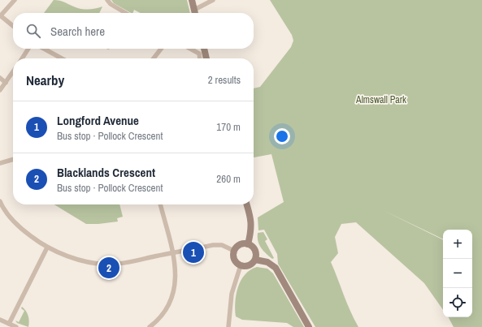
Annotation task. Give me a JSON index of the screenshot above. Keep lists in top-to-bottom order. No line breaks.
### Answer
{"parks":["Almswall Park"],"page":{"search":"Search here","heading":["Nearby","2 results"],"list":[{"mark":"1","name":"Longford Avenue","note":"Bus stop · Pollock Crescent","value":"170 m"},{"mark":"2","name":"Blacklands Crescent","note":"Bus stop · Pollock Crescent","value":"260 m"}],"map_buttons":["+","−"],"pins":["1","2"]}}
